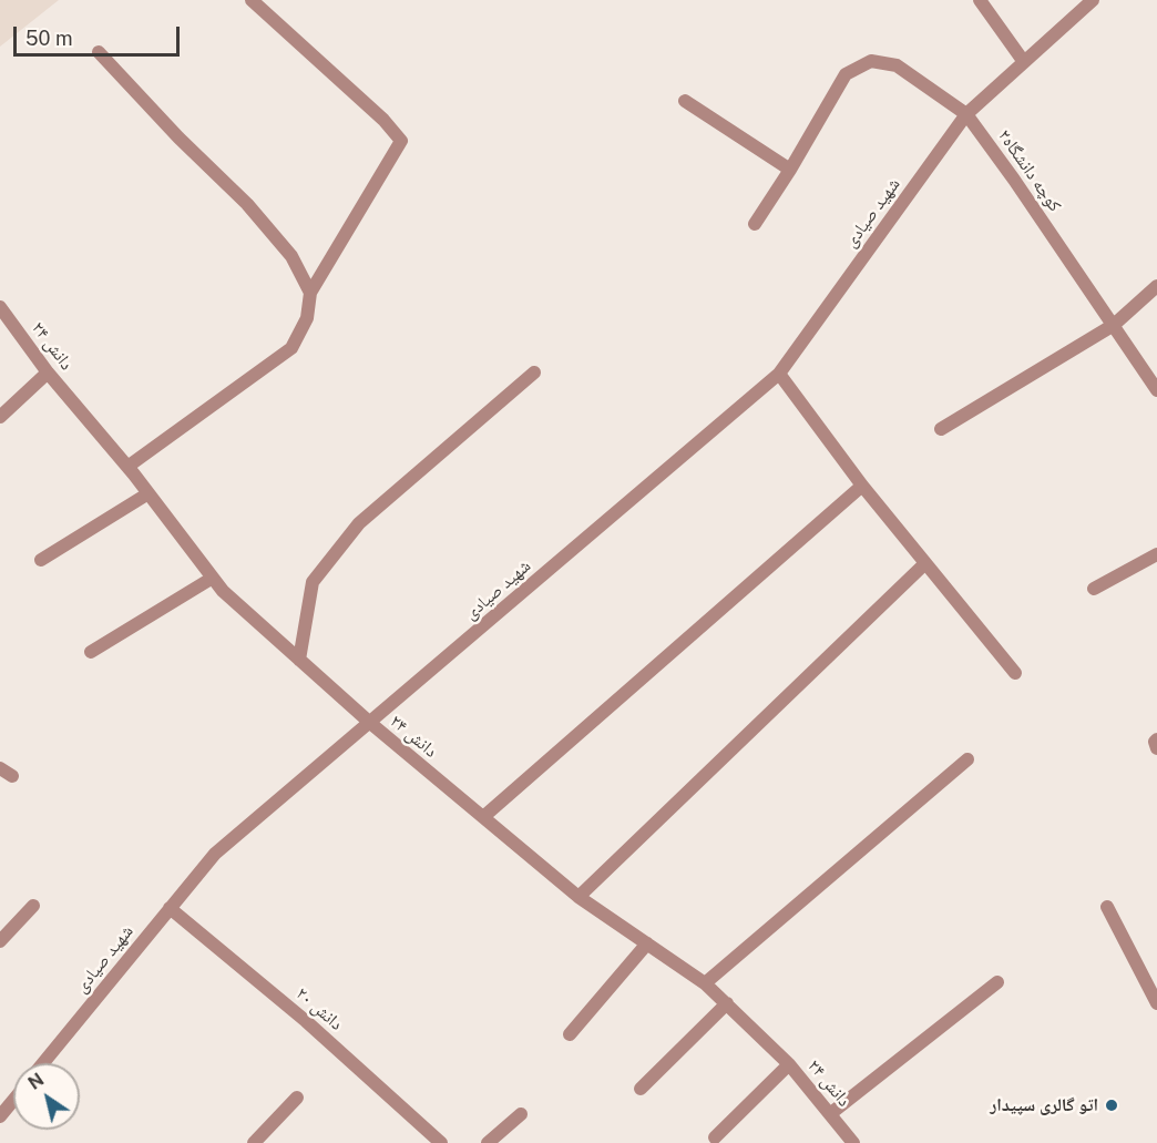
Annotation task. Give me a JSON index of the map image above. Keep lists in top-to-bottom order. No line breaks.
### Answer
{"streets":{"street":["کوچه دانشگاه۲","شهید صیادی","دانش ۲۴","دانش ۲۰"]},"crossings":[["کوچه دانشگاه۲","شهید صیادی"],["شهید صیادی","دانش ۲۴"],["شهید صیادی","دانش ۲۰"]],"places":["اتو گالری سپیدار"],"scale_bar":"50 m","north":"top left"}
